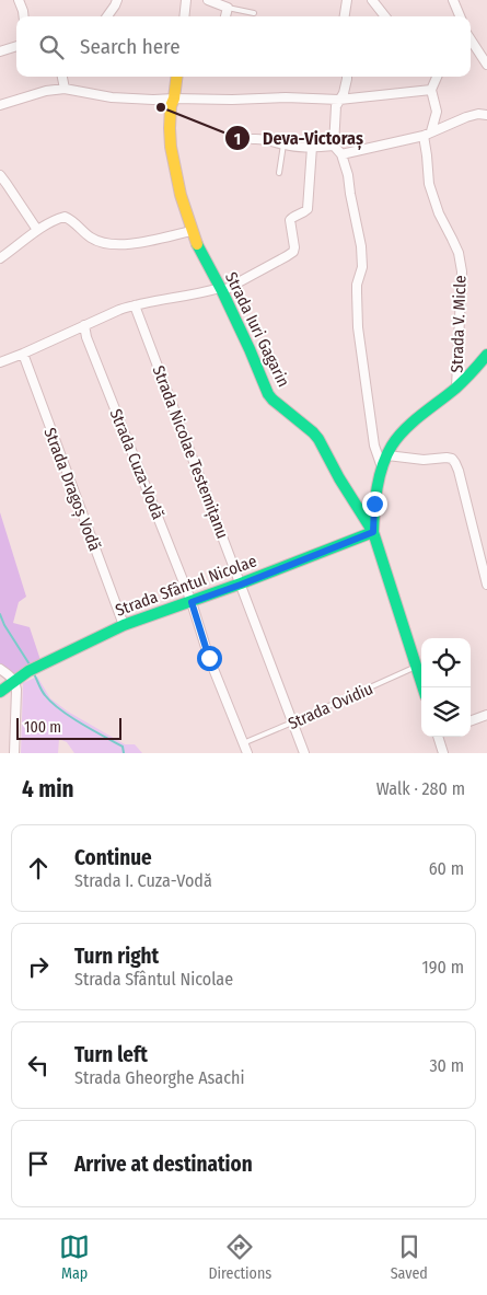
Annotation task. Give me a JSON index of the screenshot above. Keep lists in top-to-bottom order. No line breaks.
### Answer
{"streets":{"street":["Strada V. Micle","Strada Iuri Gagarin","Strada Nicolae Testemițanu","Strada Cuza-Vodă","Strada Dragoș Vodă","Strada Sfântul Nicolae"],"lane":["Strada Ovidiu"]},"crossings":[["Strada Iuri Gagarin","Strada Sfântul Nicolae"],["Strada Iuri Gagarin","Strada Ovidiu"],["Strada Nicolae Testemițanu","Strada Sfântul Nicolae"],["Strada Nicolae Testemițanu","Strada Ovidiu"],["Strada Cuza-Vodă","Strada Sfântul Nicolae"],["Strada Cuza-Vodă","Strada Ovidiu"],["Strada Dragoș Vodă","Strada Sfântul Nicolae"]],"places":["Deva-Victoraș"],"scale_bar":"100 m","page":{"search":"Search here","scale":"100 m","heading":["4 min","Walk · 280 m"],"list":[["Continue","Strada I. Cuza-Vodă","60 m"],["Turn right","Strada Sfântul Nicolae","190 m"],["Turn left","Strada Gheorghe Asachi","30 m"],"Arrive at destination"],"nav":["Map","Directions","Saved"]}}
